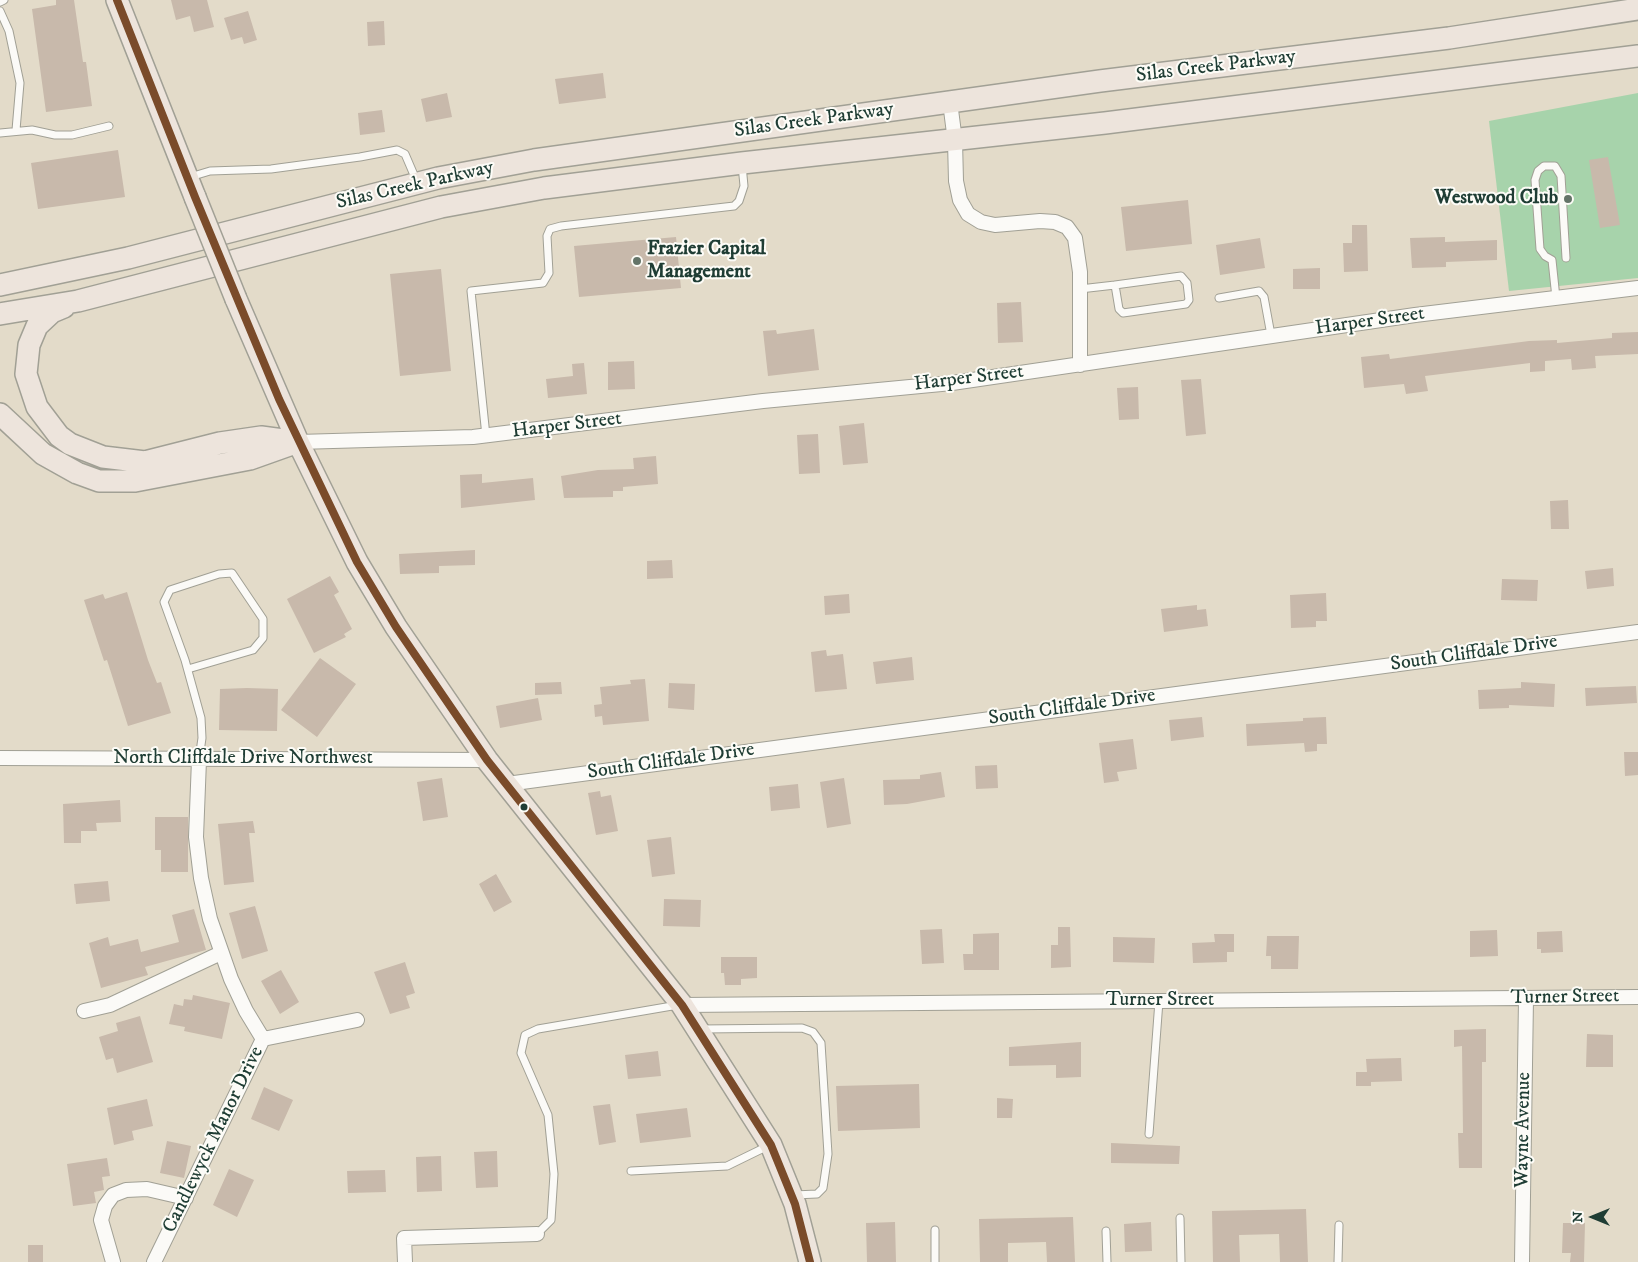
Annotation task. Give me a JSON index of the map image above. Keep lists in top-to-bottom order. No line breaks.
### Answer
{"streets":{"main road":["Silas Creek Parkway"],"street":["Harper Street","South Cliffdale Drive","North Cliffdale Drive Northwest","Turner Street","Wayne Avenue","Candlewyck Manor Drive"]},"crossings":[["North Cliffdale Drive Northwest","Candlewyck Manor Drive"],["Turner Street","Wayne Avenue"]],"places":["Westwood Club","Frazier Capital Management"],"north":"left"}
